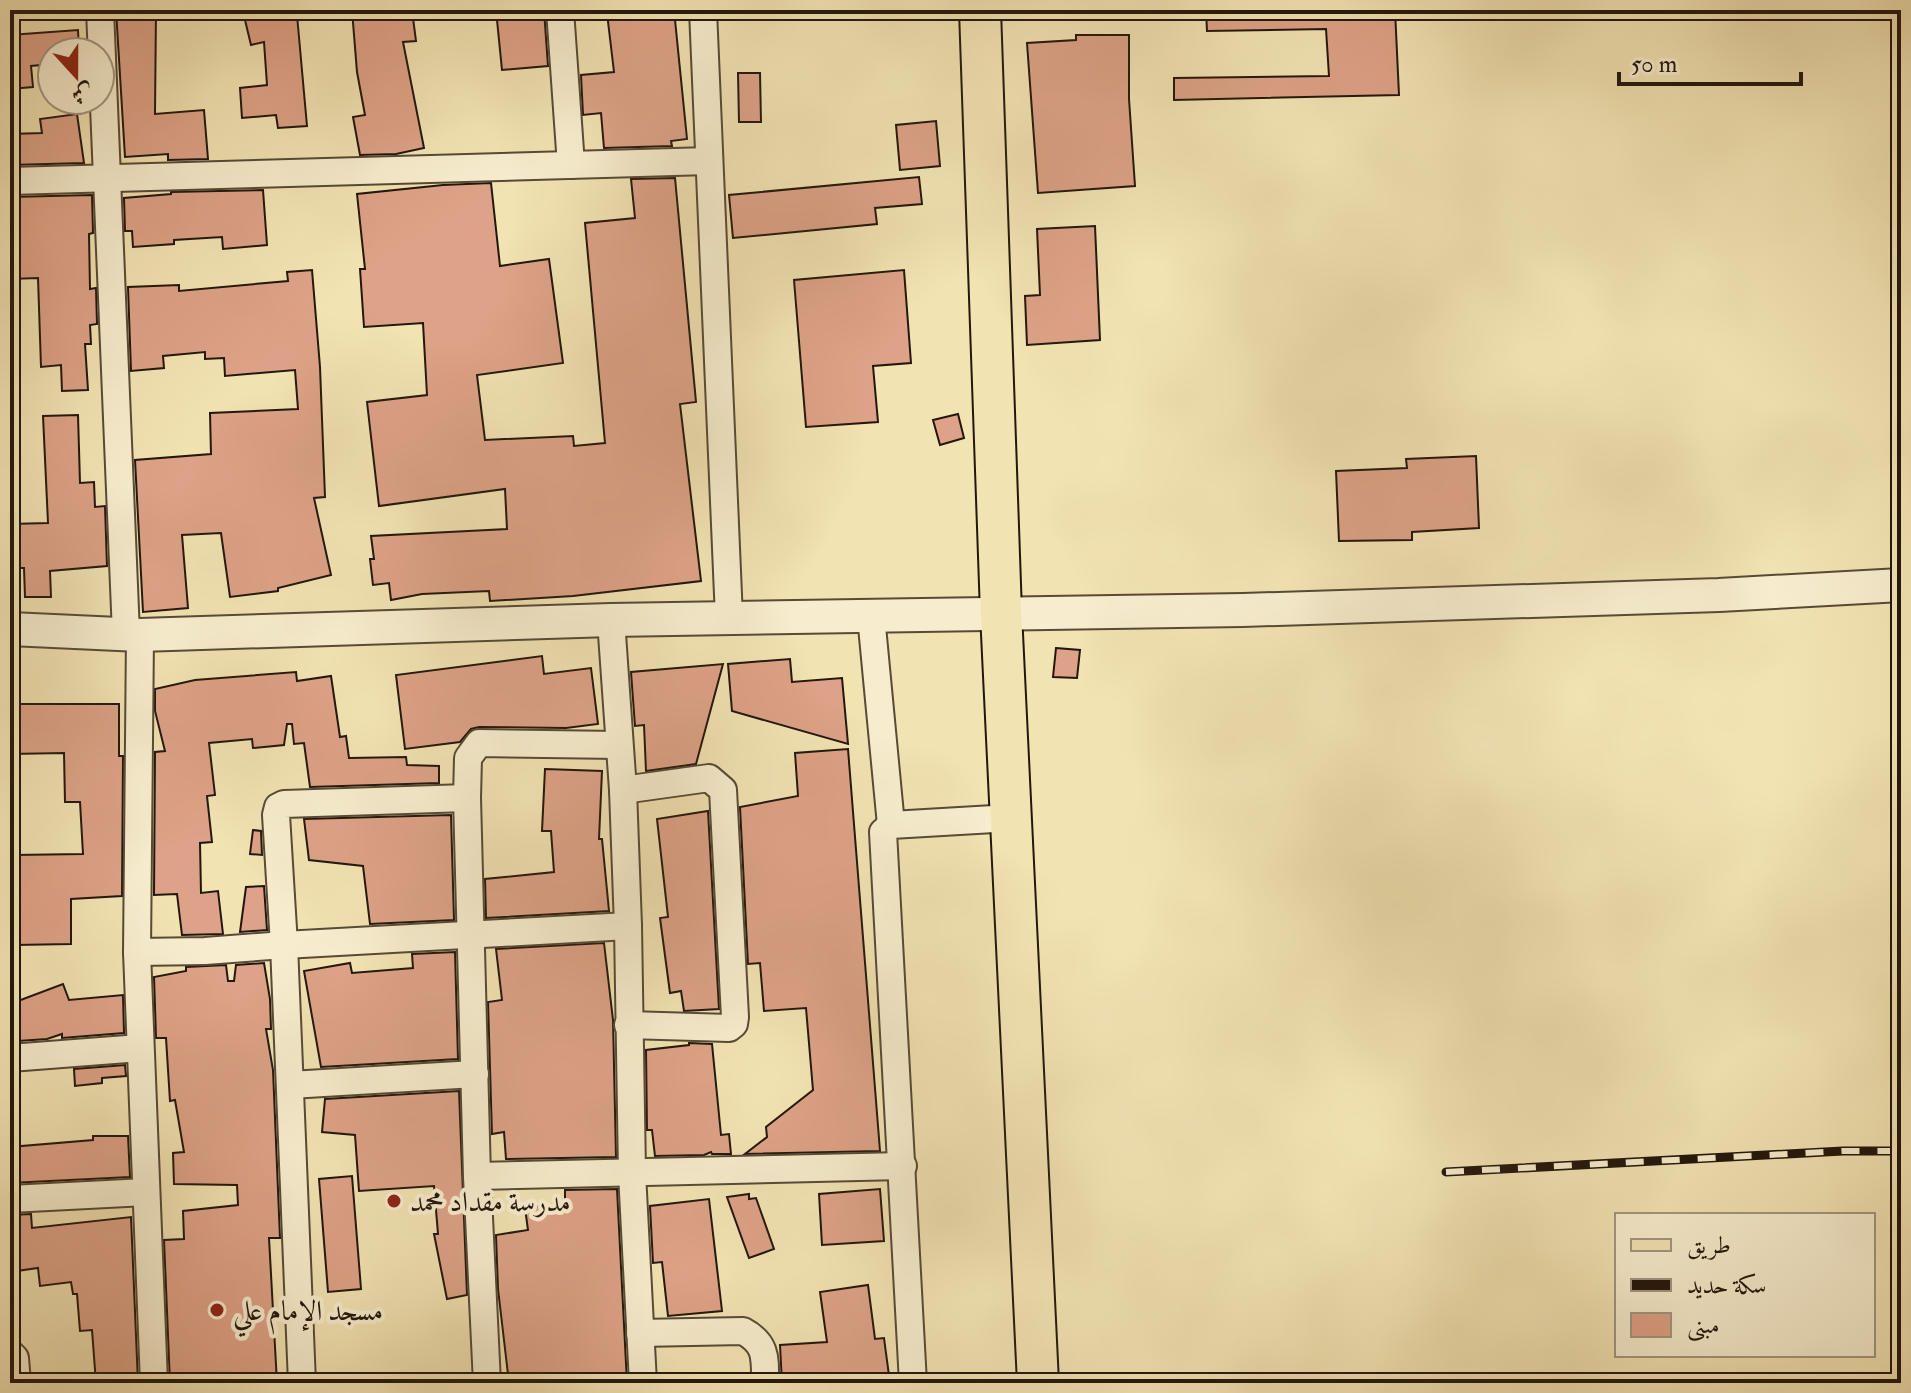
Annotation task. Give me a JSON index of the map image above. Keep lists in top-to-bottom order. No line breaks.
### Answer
{"places":["مدرسة مقداد محمد","مسجد الإمام علي"],"legend":["طريق","سكة حديد","مبنى"],"scale_bar":"50 m","north":"bottom"}
